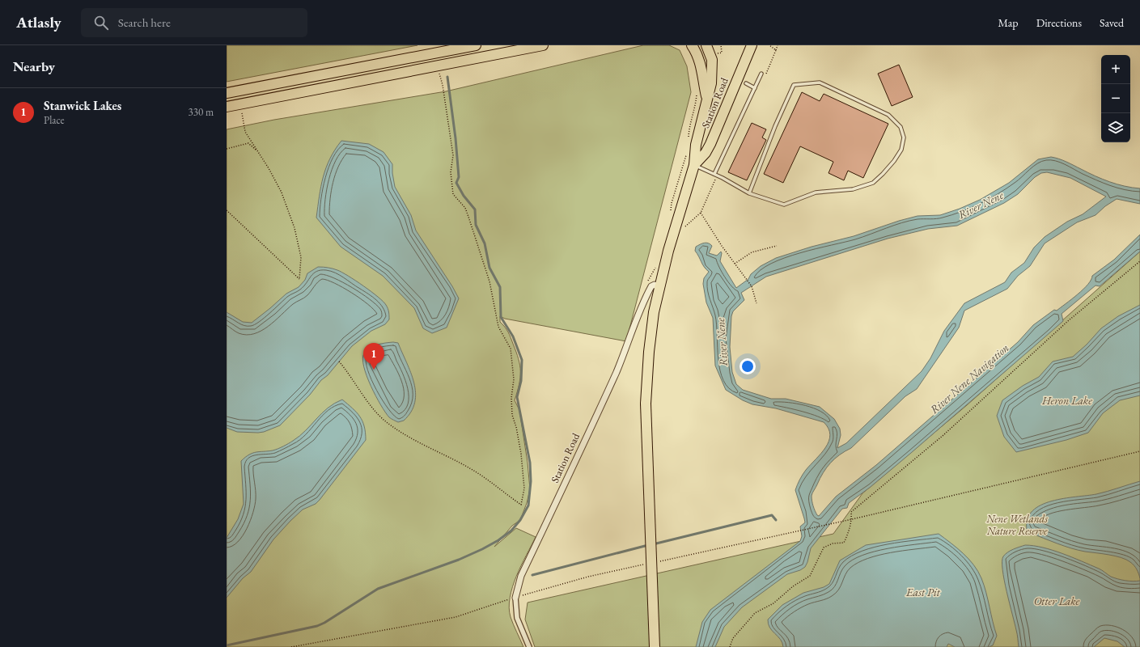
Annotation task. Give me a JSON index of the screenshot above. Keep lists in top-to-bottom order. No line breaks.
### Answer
{"streets":{"highway":["Station Road"]},"water":["River Nene","River Nene Navigation","Heron Lake","East Pit","Otter Lake"],"parks":["Nene Wetlands Nature Reserve"],"page":{"header":"Atlasly","search":"Search here","nav":["Map","Directions","Saved"],"heading":"Nearby","map_buttons":["+","−"],"list":[{"mark":"1","name":"Stanwick Lakes","note":"Place","value":"330 m"}],"pins":"1"}}
